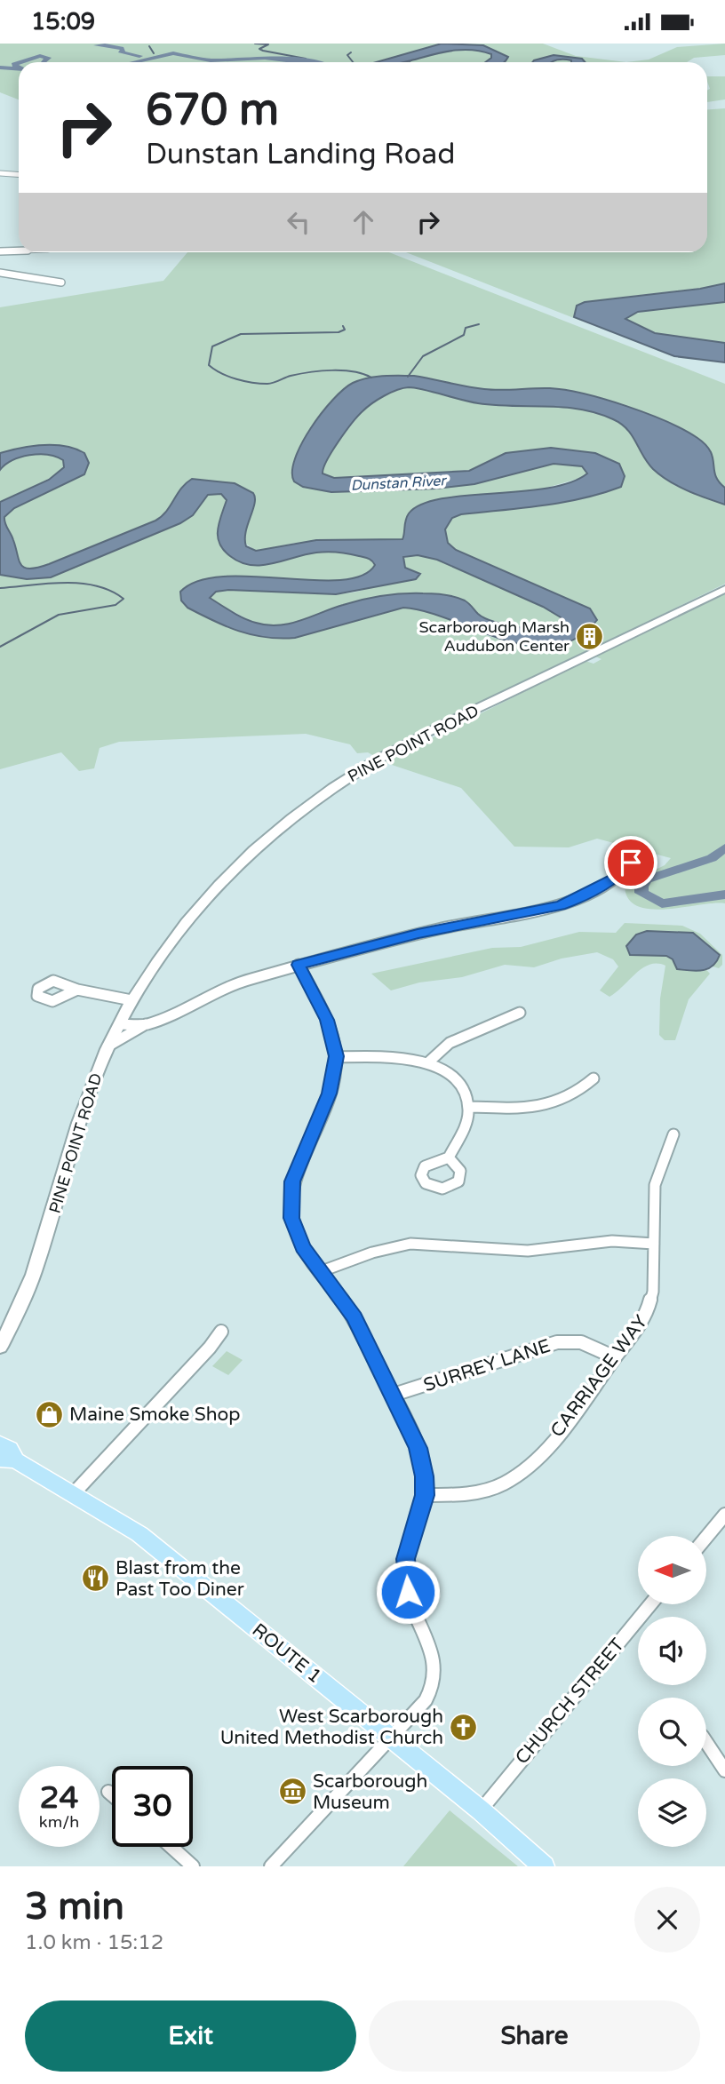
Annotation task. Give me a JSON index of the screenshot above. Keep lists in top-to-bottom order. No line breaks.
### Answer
{"streets":{"main road":["PINE POINT ROAD","ROUTE 1"],"street":["SURREY LANE","CARRIAGE WAY","CHURCH STREET"]},"crossings":[["SURREY LANE","CARRIAGE WAY"],["ROUTE 1","CHURCH STREET"]],"water":["Dunstan River"],"places":{"building":["Scarborough Marsh Audubon Center"],"shop":["Maine Smoke Shop"],"restaurant":["Blast from the Past Too Diner"],"church":["West Scarborough United Methodist Church"],"museum":["Scarborough Museum"]},"north":"left","page":{"status":"15:09","turn":["670 m","Dunstan Landing Road"],"speed":"24 km/h","limit":"30","heading":["3 min","1.0 km · 15:12"],"buttons":["Exit","Share"]}}
